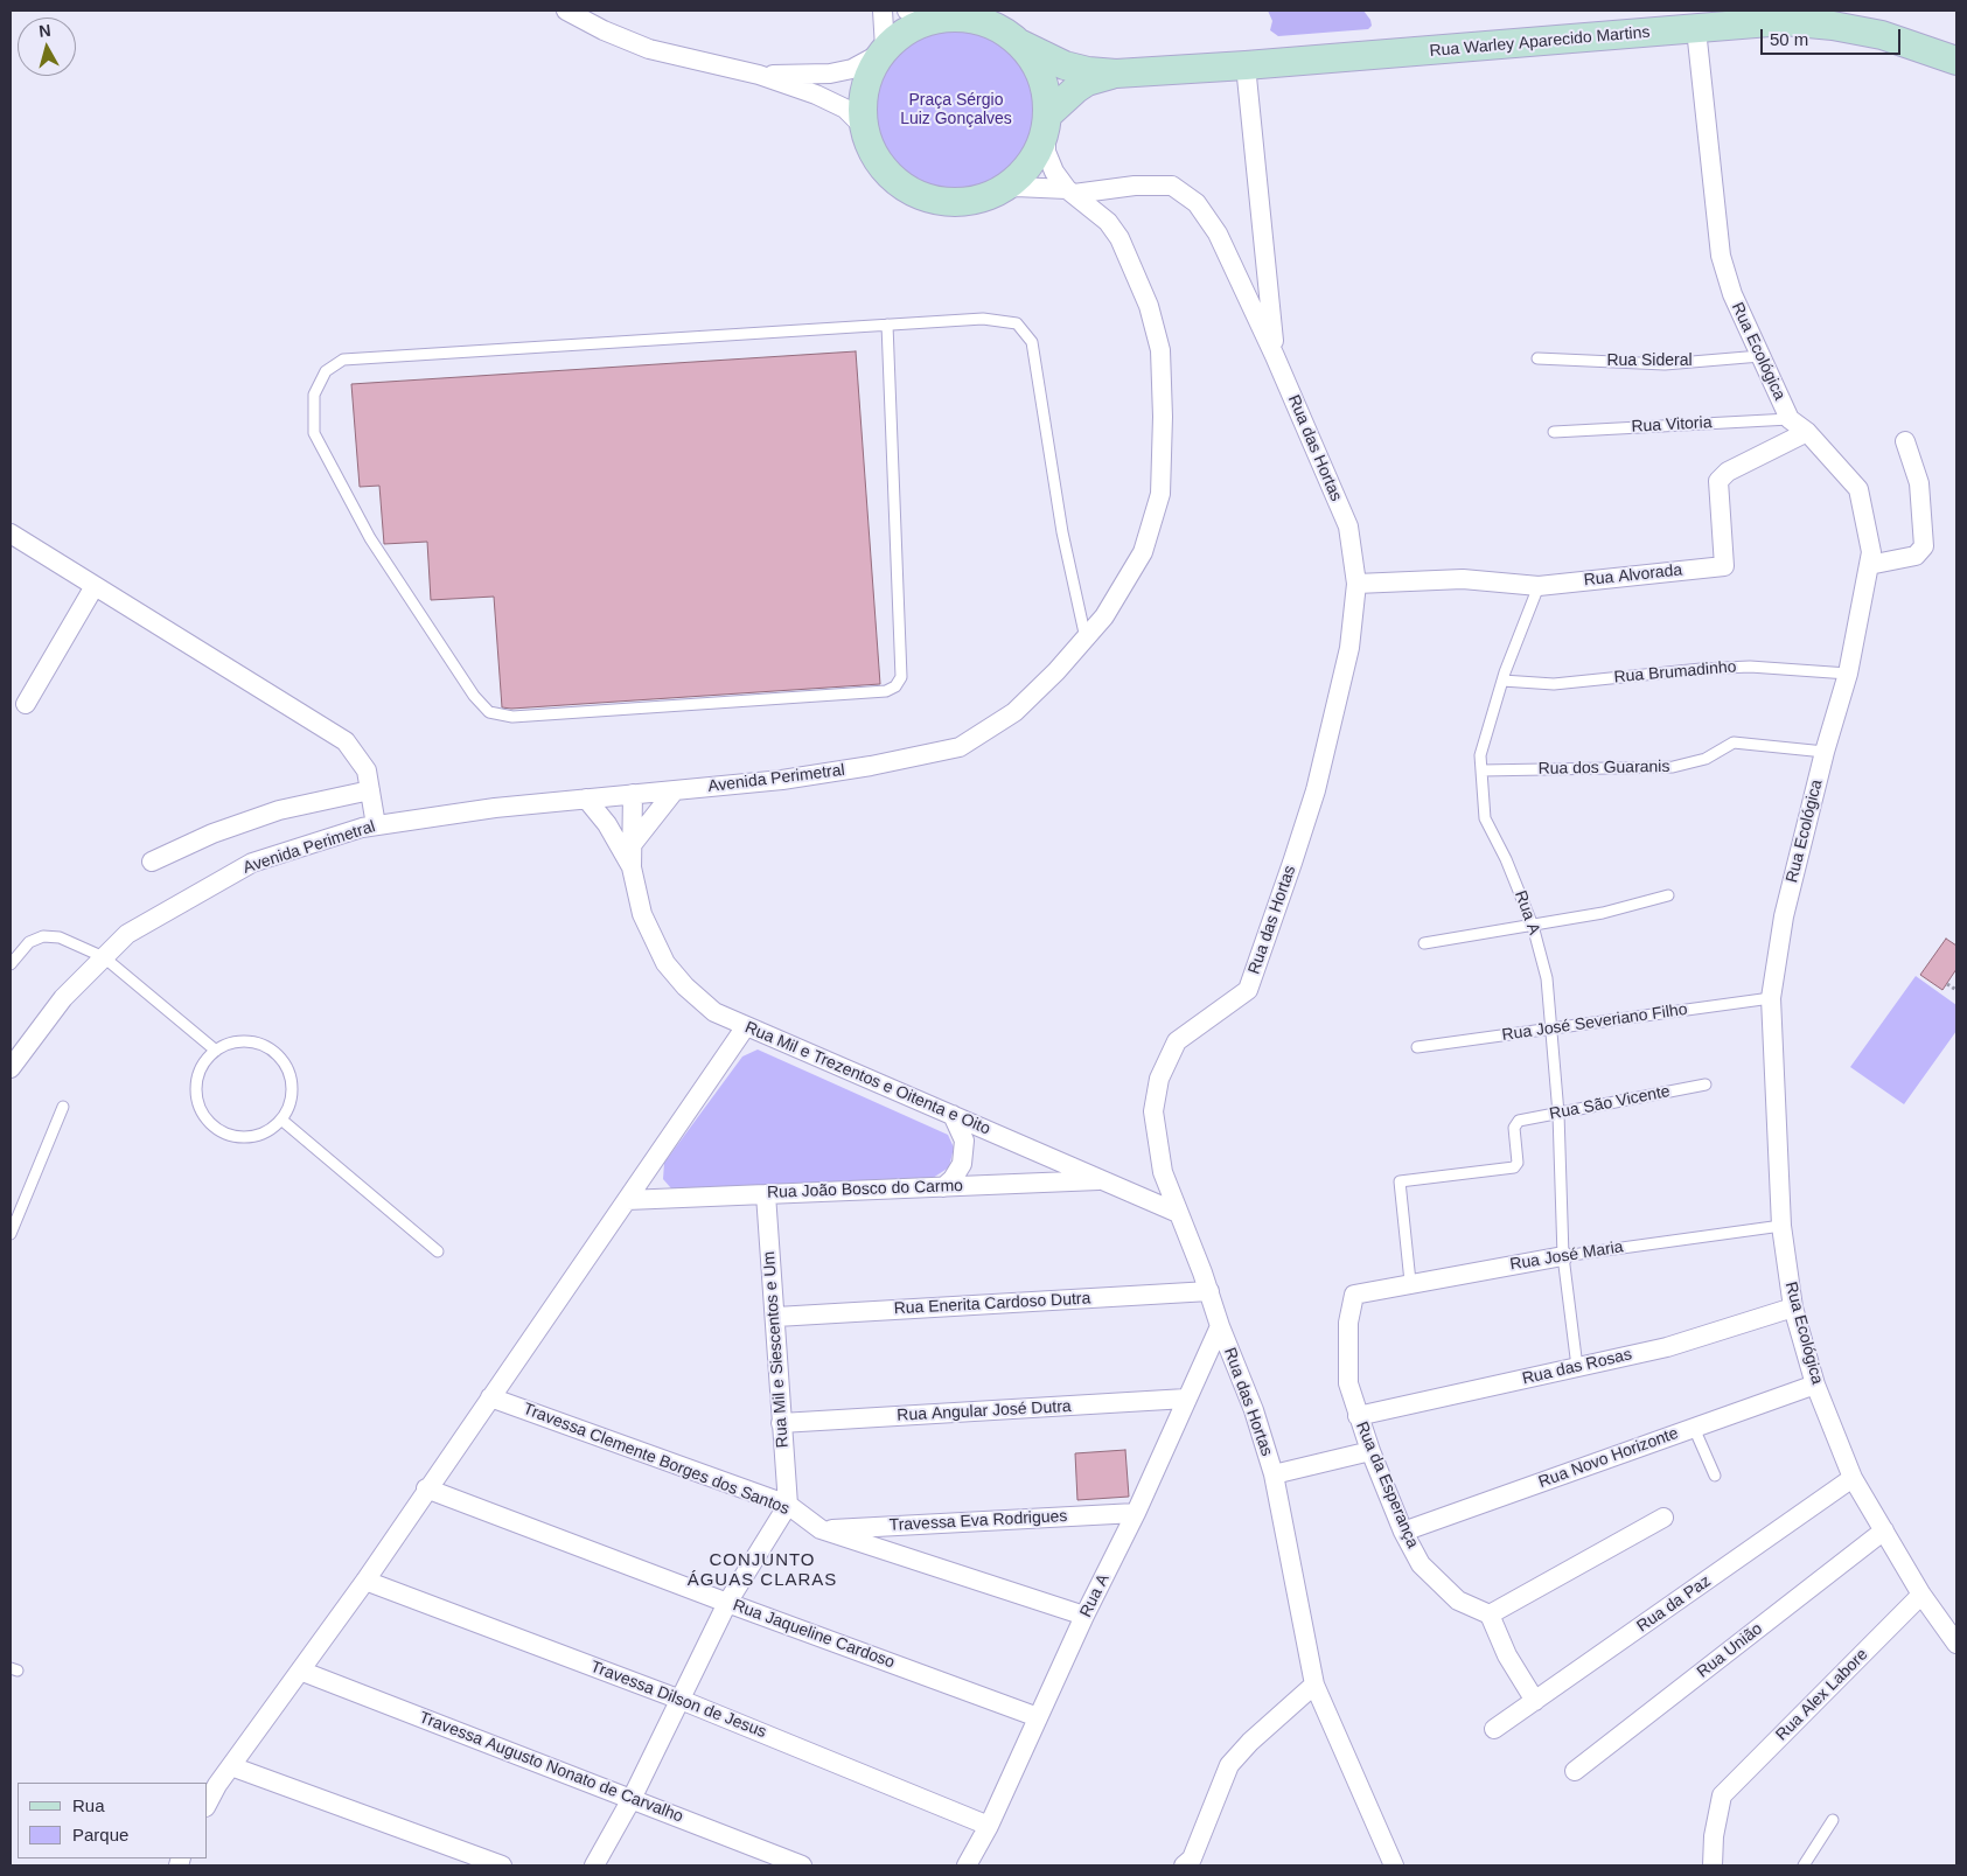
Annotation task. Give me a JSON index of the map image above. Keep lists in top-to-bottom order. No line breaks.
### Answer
{"streets":{"street":["Rua Warley Aparecido Martins","Rua Ecológica","Rua das Hortas","Rua Alvorada","Avenida Perimetral","Rua A","Rua Mil e Trezentos e Oitenta e Oito","Rua João Bosco do Carmo","Rua José Maria","Rua Enerita Cardoso Dutra","Rua Mil e Siescentos e Um","Rua das Rosas","Rua Angular José Dutra","Rua Novo Horizonte","Travessa Clemente Borges dos Santos","Rua da Esperança","Travessa Eva Rodrigues","Rua da Paz","Rua Jaqueline Cardoso","Rua União","Rua Alex Labore","Travessa Dilson de Jesus","Travessa Augusto Nonato de Carvalho"],"lane":["Rua Sideral","Rua Vitoria","Rua Brumadinho","Rua dos Guaranis","Rua José Severiano Filho","Rua São Vicente"]},"crossings":[["Rua Warley Aparecido Martins","Rua Ecológica"],["Rua Warley Aparecido Martins","Avenida Perimetral"],["Rua Ecológica","Rua Sideral"],["Rua Ecológica","Rua Vitoria"],["Rua Ecológica","Rua Alvorada"],["Rua Ecológica","Rua Brumadinho"],["Rua Ecológica","Rua dos Guaranis"],["Rua Ecológica","Rua José Severiano Filho"],["Rua Ecológica","Rua José Maria"],["Rua Ecológica","Rua das Rosas"],["Rua Ecológica","Rua Novo Horizonte"],["Rua Ecológica","Rua da Paz"],["Rua Ecológica","Rua União"],["Rua Ecológica","Rua Alex Labore"],["Rua das Hortas","Rua Alvorada"],["Rua das Hortas","Avenida Perimetral"],["Rua das Hortas","Rua A"],["Rua das Hortas","Rua Mil e Trezentos e Oitenta e Oito"],["Rua das Hortas","Rua Enerita Cardoso Dutra"],["Rua Alvorada","Rua A"],["Rua Brumadinho","Rua A"],["Rua dos Guaranis","Rua A"],["Avenida Perimetral","Rua Mil e Trezentos e Oitenta e Oito"],["Rua A","Rua José Severiano Filho"],["Rua A","Rua São Vicente"],["Rua A","Rua José Maria"],["Rua A","Rua das Rosas"],["Rua A","Rua Angular José Dutra"],["Rua A","Travessa Clemente Borges dos Santos"],["Rua A","Travessa Eva Rodrigues"],["Rua A","Rua Jaqueline Cardoso"],["Rua A","Travessa Dilson de Jesus"],["Rua Mil e Trezentos e Oitenta e Oito","Rua João Bosco do Carmo"],["Rua São Vicente","Rua José Maria"],["Rua João Bosco do Carmo","Rua Mil e Siescentos e Um"],["Rua José Maria","Rua da Esperança"],["Rua Enerita Cardoso Dutra","Rua Mil e Siescentos e Um"],["Rua Mil e Siescentos e Um","Rua Angular José Dutra"],["Rua Mil e Siescentos e Um","Travessa Clemente Borges dos Santos"],["Rua das Rosas","Rua da Esperança"],["Rua Novo Horizonte","Rua da Esperança"],["Travessa Clemente Borges dos Santos","Travessa Eva Rodrigues"]],"districts":["CONJUNTO ÁGUAS CLARAS"],"parks":["Praça Sérgio Luiz Gonçalves"],"legend":["Rua","Parque"],"scale_bar":"50 m","north":"top"}
